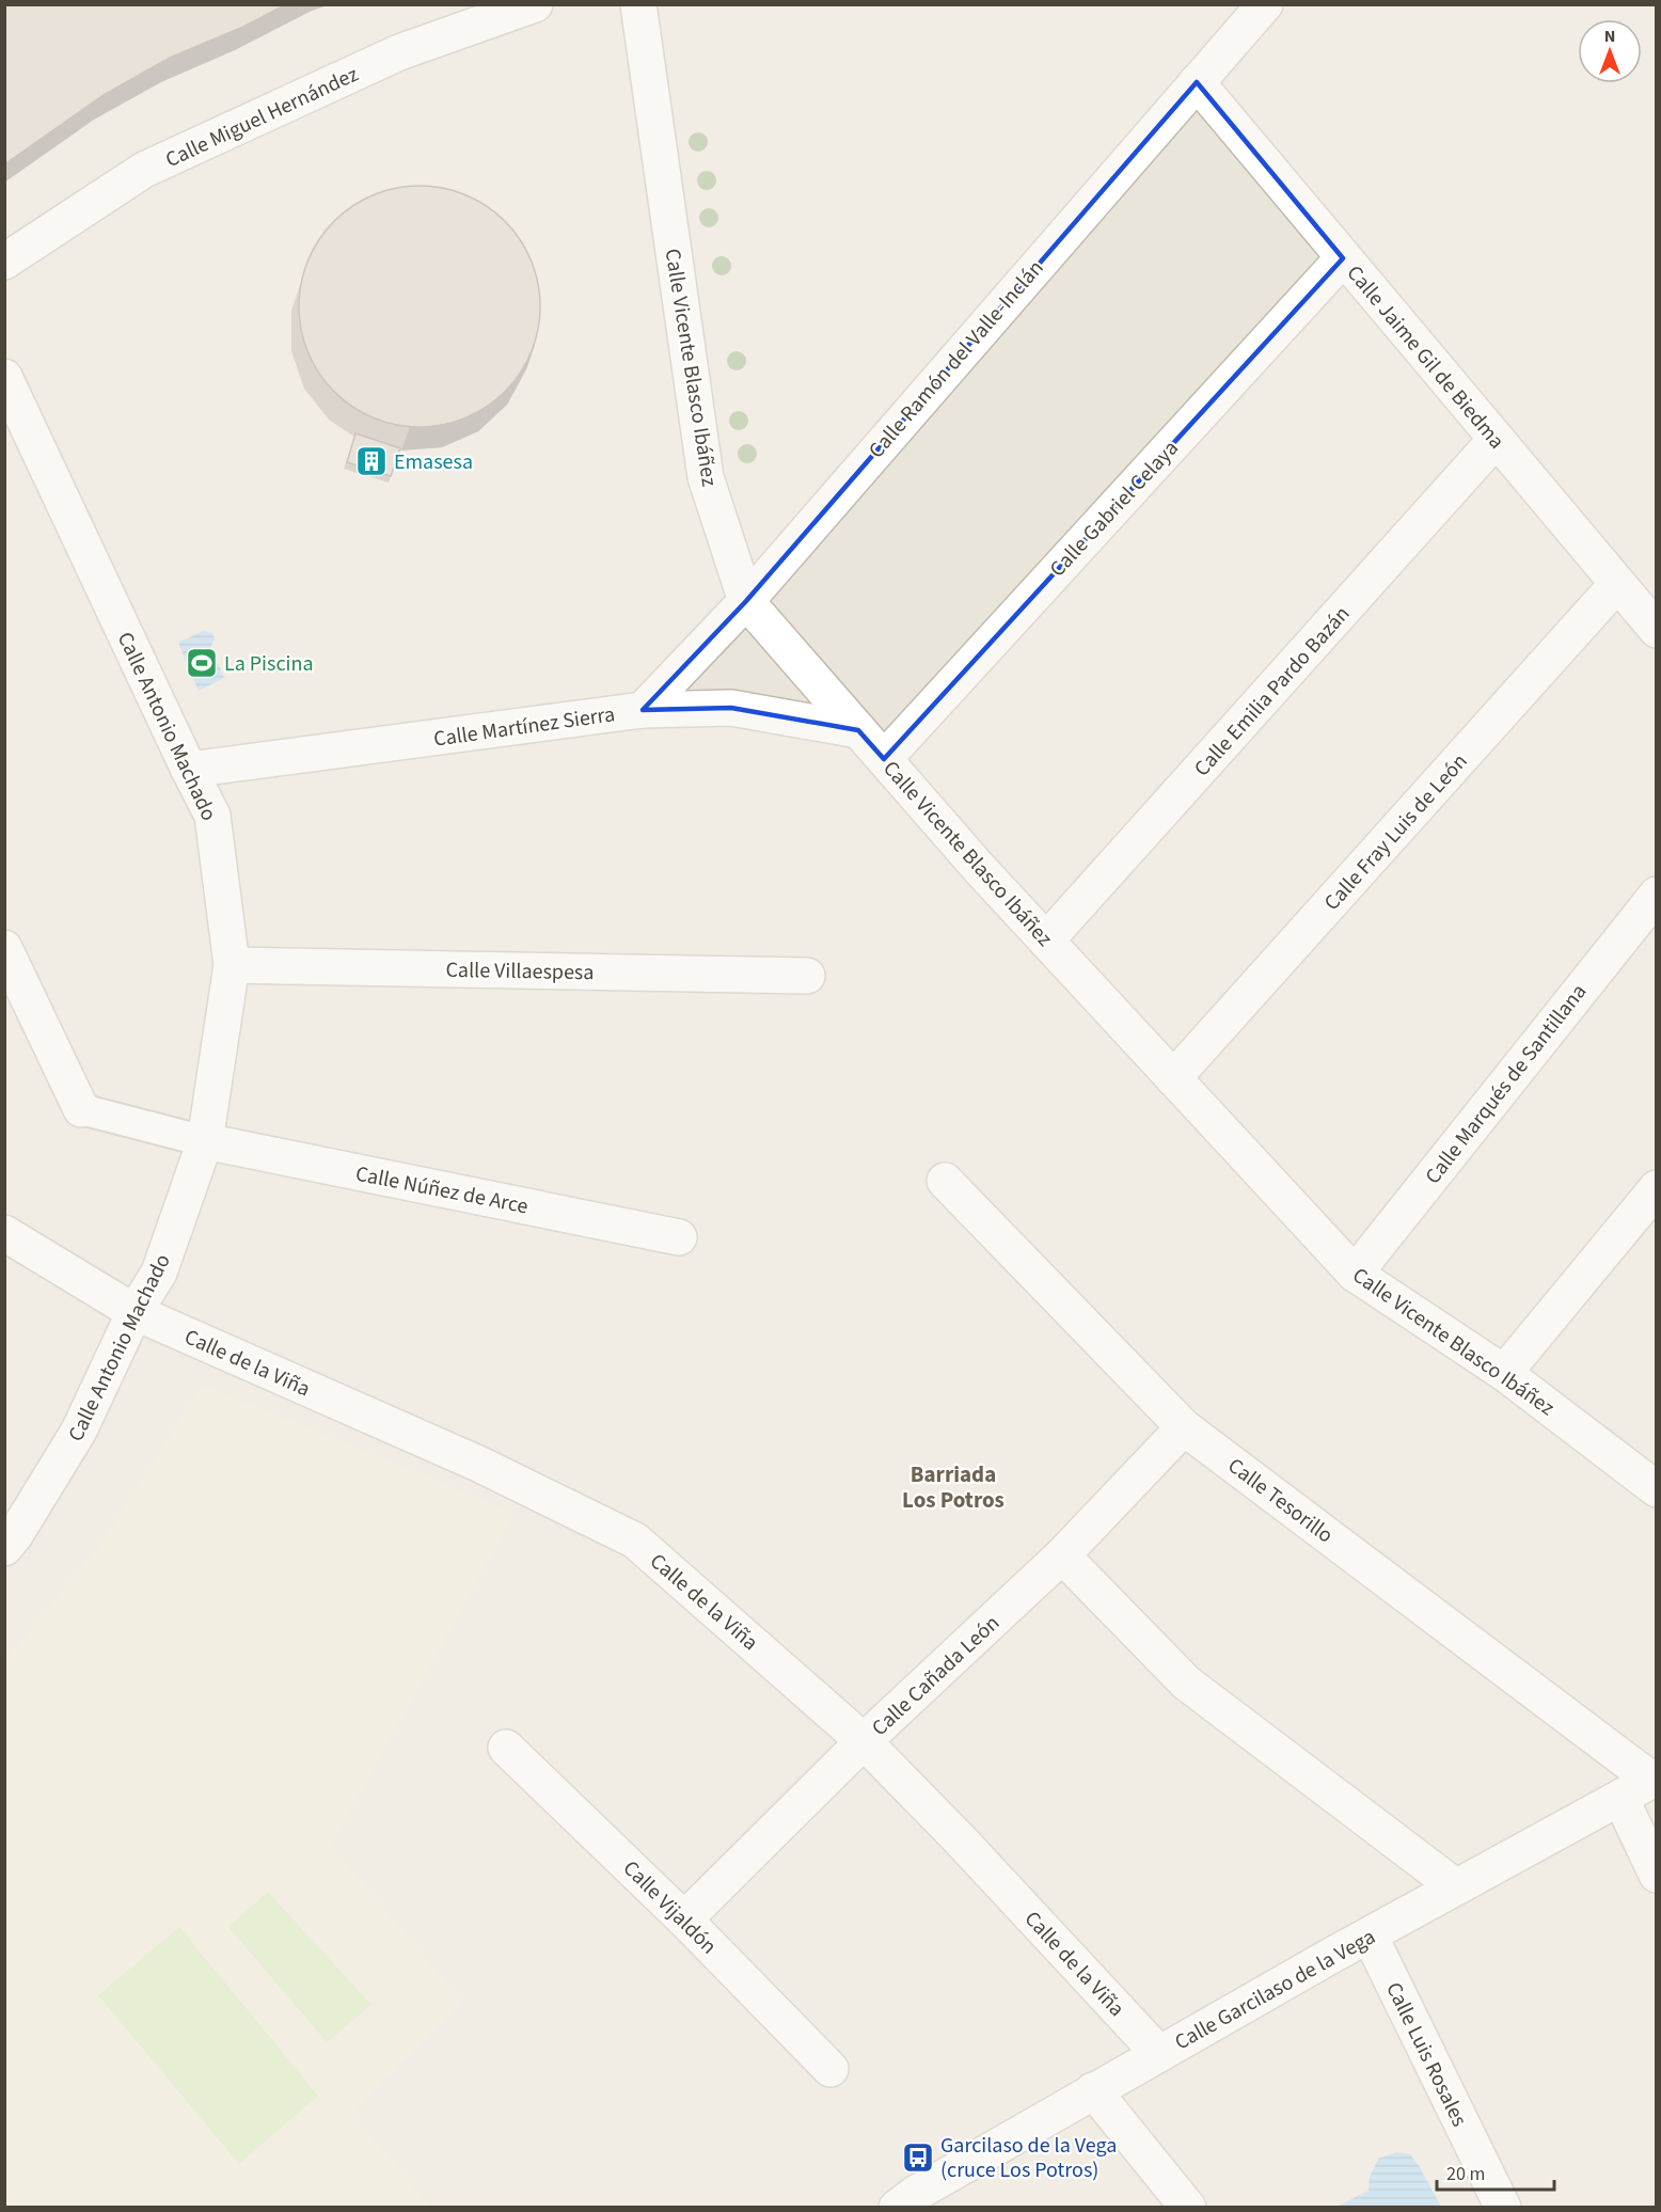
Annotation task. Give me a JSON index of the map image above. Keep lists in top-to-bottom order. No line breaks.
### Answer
{"streets":{"street":["Calle Miguel Hernández","Calle Jaime Gil de Biedma","Calle Ramón del Valle-Inclán","Calle Vicente Blasco Ibáñez","Calle Gabriel Celaya","Calle Emilia Pardo Bazán","Calle Antonio Machado","Calle Martínez Sierra","Calle Fray Luis de León","Calle Villaespesa","Calle Marqués de Santillana","Calle Núñez de Arce","Calle de la Viña","Calle Tesorillo","Calle Cañada León","Calle Vijaldón","Calle Garcilaso de la Vega","Calle Luis Rosales"]},"crossings":[["Calle Jaime Gil de Biedma","Calle Ramón del Valle-Inclán"],["Calle Jaime Gil de Biedma","Calle Gabriel Celaya"],["Calle Jaime Gil de Biedma","Calle Emilia Pardo Bazán"],["Calle Jaime Gil de Biedma","Calle Fray Luis de León"],["Calle Ramón del Valle-Inclán","Calle Vicente Blasco Ibáñez"],["Calle Ramón del Valle-Inclán","Calle Martínez Sierra"],["Calle Vicente Blasco Ibáñez","Calle Gabriel Celaya"],["Calle Vicente Blasco Ibáñez","Calle Emilia Pardo Bazán"],["Calle Vicente Blasco Ibáñez","Calle Martínez Sierra"],["Calle Vicente Blasco Ibáñez","Calle Fray Luis de León"],["Calle Vicente Blasco Ibáñez","Calle Marqués de Santillana"],["Calle Antonio Machado","Calle Martínez Sierra"],["Calle Antonio Machado","Calle Villaespesa"],["Calle Antonio Machado","Calle Núñez de Arce"],["Calle Antonio Machado","Calle de la Viña"],["Calle de la Viña","Calle Cañada León"],["Calle de la Viña","Calle Garcilaso de la Vega"],["Calle Tesorillo","Calle Cañada León"],["Calle Tesorillo","Calle Garcilaso de la Vega"],["Calle Cañada León","Calle Vijaldón"],["Calle Garcilaso de la Vega","Calle Luis Rosales"]],"districts":["Barriada Los Potros"],"places":{"building":["Emasesa"],"sports":["La Piscina"],"bus stop":["Garcilaso de la Vega (cruce Los Potros)"]},"scale_bar":"20 m","north":"top"}
